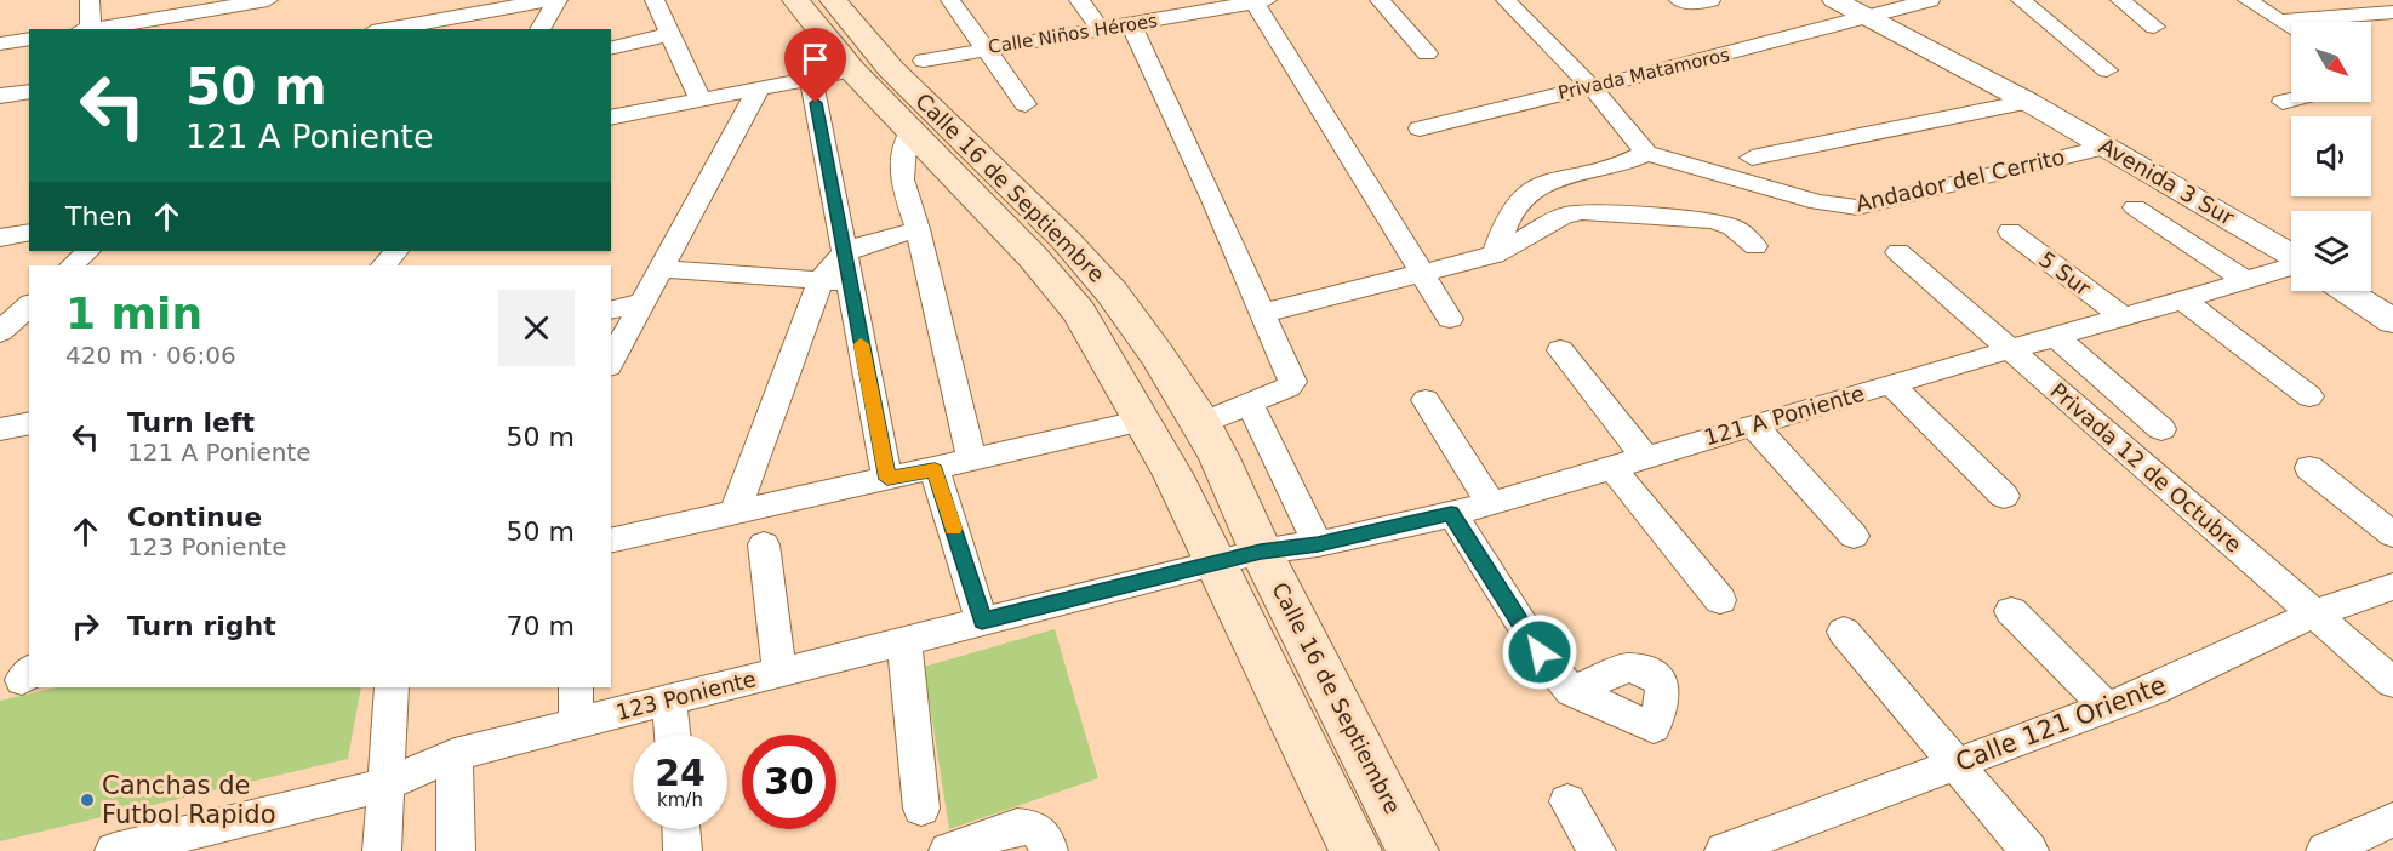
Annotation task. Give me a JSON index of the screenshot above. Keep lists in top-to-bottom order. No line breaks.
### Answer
{"streets":{"main road":["Calle 16 de Septiembre"],"street":["Calle Niños Héroes","Privada Matamoros","Andador del Cerrito","Avenida 3 Sur","5 Sur","121 A Poniente","Privada 12 de Octubre","123 Poniente","Calle 121 Oriente"]},"crossings":[["Privada Matamoros","Avenida 3 Sur"],["Andador del Cerrito","Avenida 3 Sur"],["Calle 16 de Septiembre","121 A Poniente"],["Calle 16 de Septiembre","123 Poniente"],["5 Sur","121 A Poniente"],["121 A Poniente","Privada 12 de Octubre"],["121 A Poniente","123 Poniente"],["Privada 12 de Octubre","Calle 121 Oriente"]],"places":["Canchas de Futbol Rapido"],"north":"bottom right","page":{"turn":["50 m","121 A Poniente"],"then":"Then","heading":["1 min","420 m · 06:06"],"list":[{"name":"Turn left","note":"121 A Poniente","value":"50 m"},{"name":"Continue","note":"123 Poniente","value":"50 m"},{"name":"Turn right","value":"70 m"}],"speed":"24 km/h","limit":"30"}}
